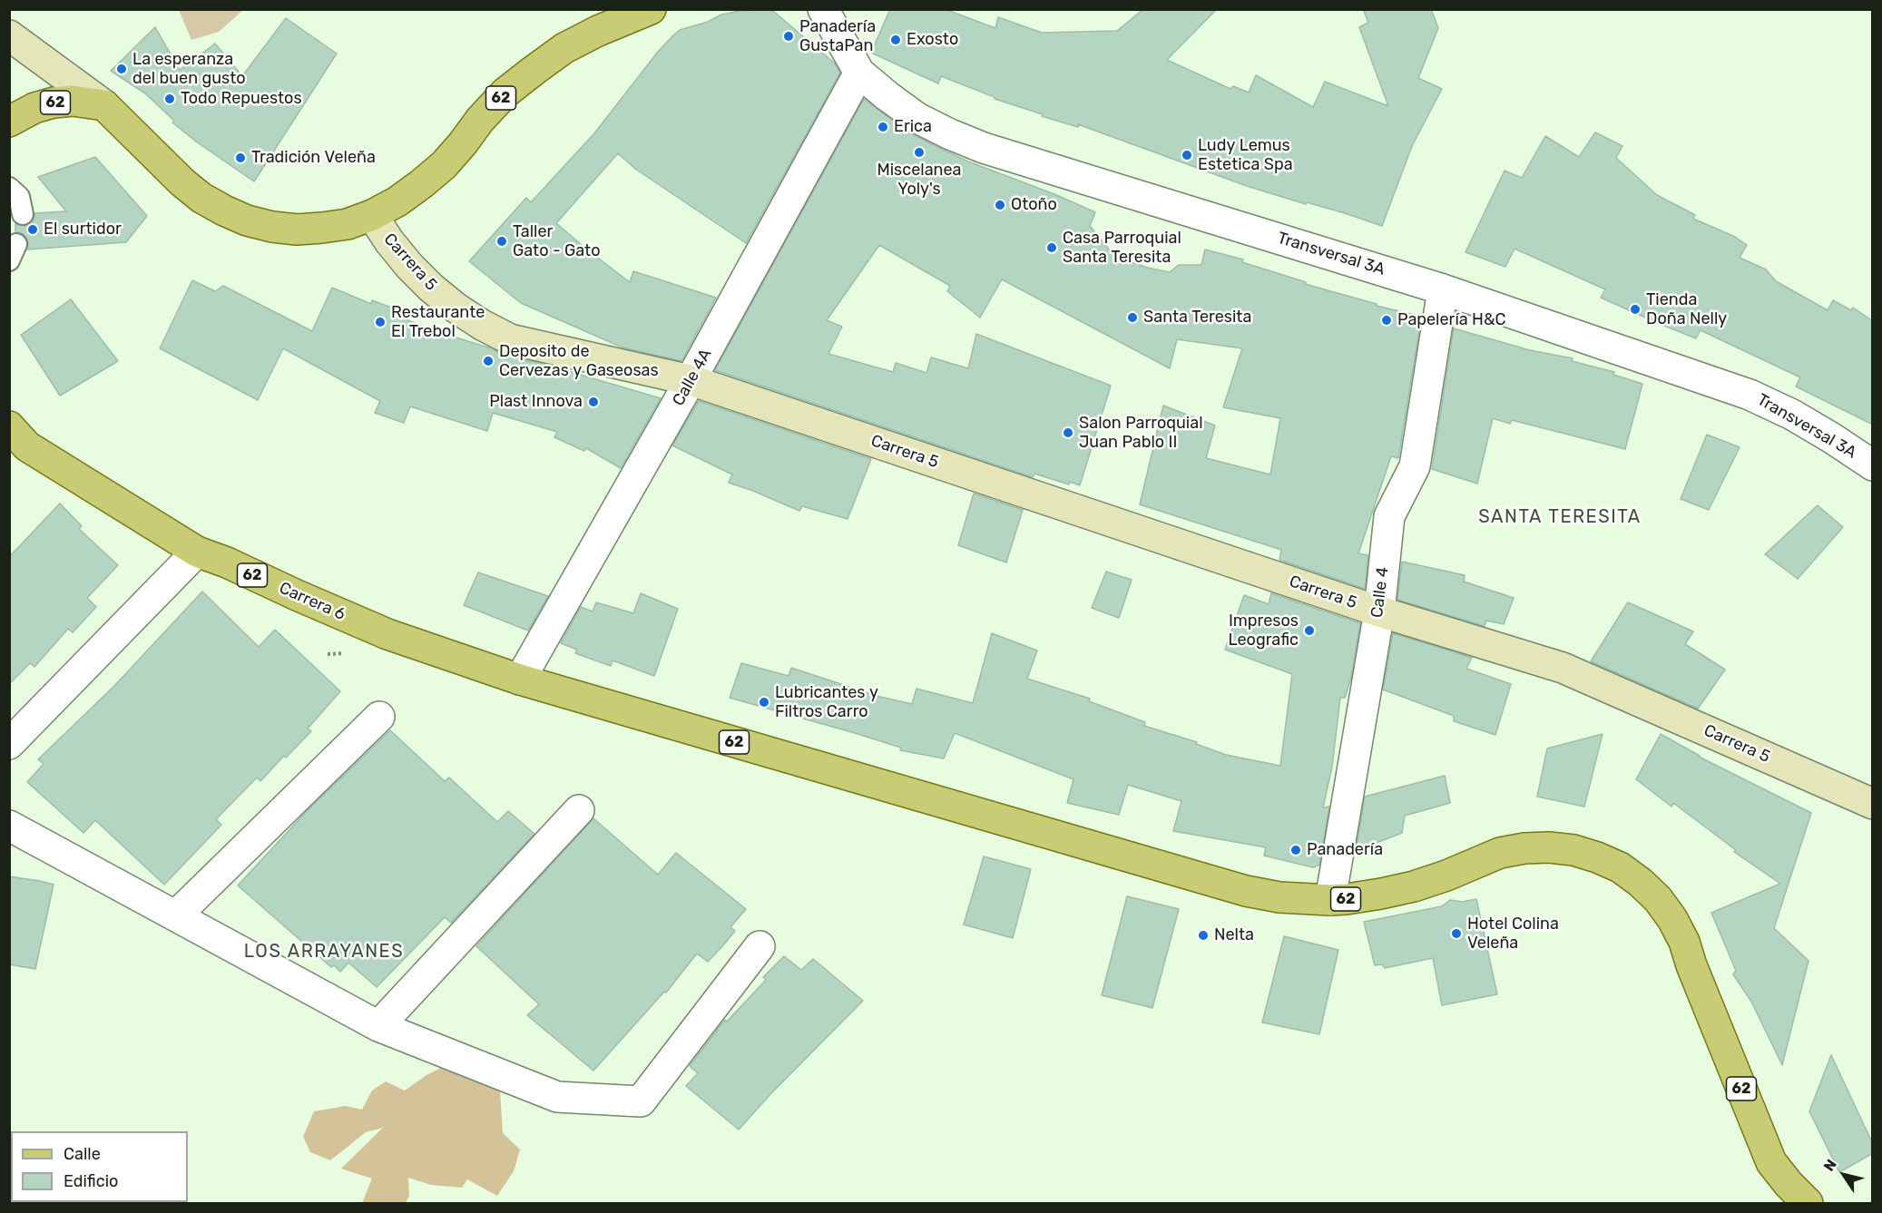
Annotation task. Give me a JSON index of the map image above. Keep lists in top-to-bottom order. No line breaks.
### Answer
{"streets":{"main road":["62","Carrera 6"],"street":["Transversal 3A","Carrera 5","Calle 4A","Calle 4"]},"crossings":[["62","Carrera 5"],["62","Calle 4A"],["62","Calle 4"],["62","Carrera 6"],["Transversal 3A","Calle 4A"],["Transversal 3A","Calle 4"],["Carrera 5","Calle 4A"],["Carrera 5","Calle 4"],["Calle 4A","Carrera 6"]],"districts":["SANTA TERESITA","LOS ARRAYANES"],"places":["Panadería GustaPan","Exosto","La esperanza del buen gusto","Todo Repuestos","Erica","Miscelanea Yoly's","Ludy Lemus Estetica Spa","Tradición Veleña","Otoño","El surtidor","Taller Gato - Gato","Casa Parroquial Santa Teresita","Tienda Doña Nelly","Santa Teresita","Papelería H&C","Restaurante El Trebol","Deposito de Cervezas y Gaseosas","Plast Innova","Salon Parroquial Juan Pablo II","Impresos Leografic","Lubricantes y Filtros Carro","Panadería","Hotel Colina Veleña","Nelta"],"legend":["Calle","Edificio"],"north":"top left"}
